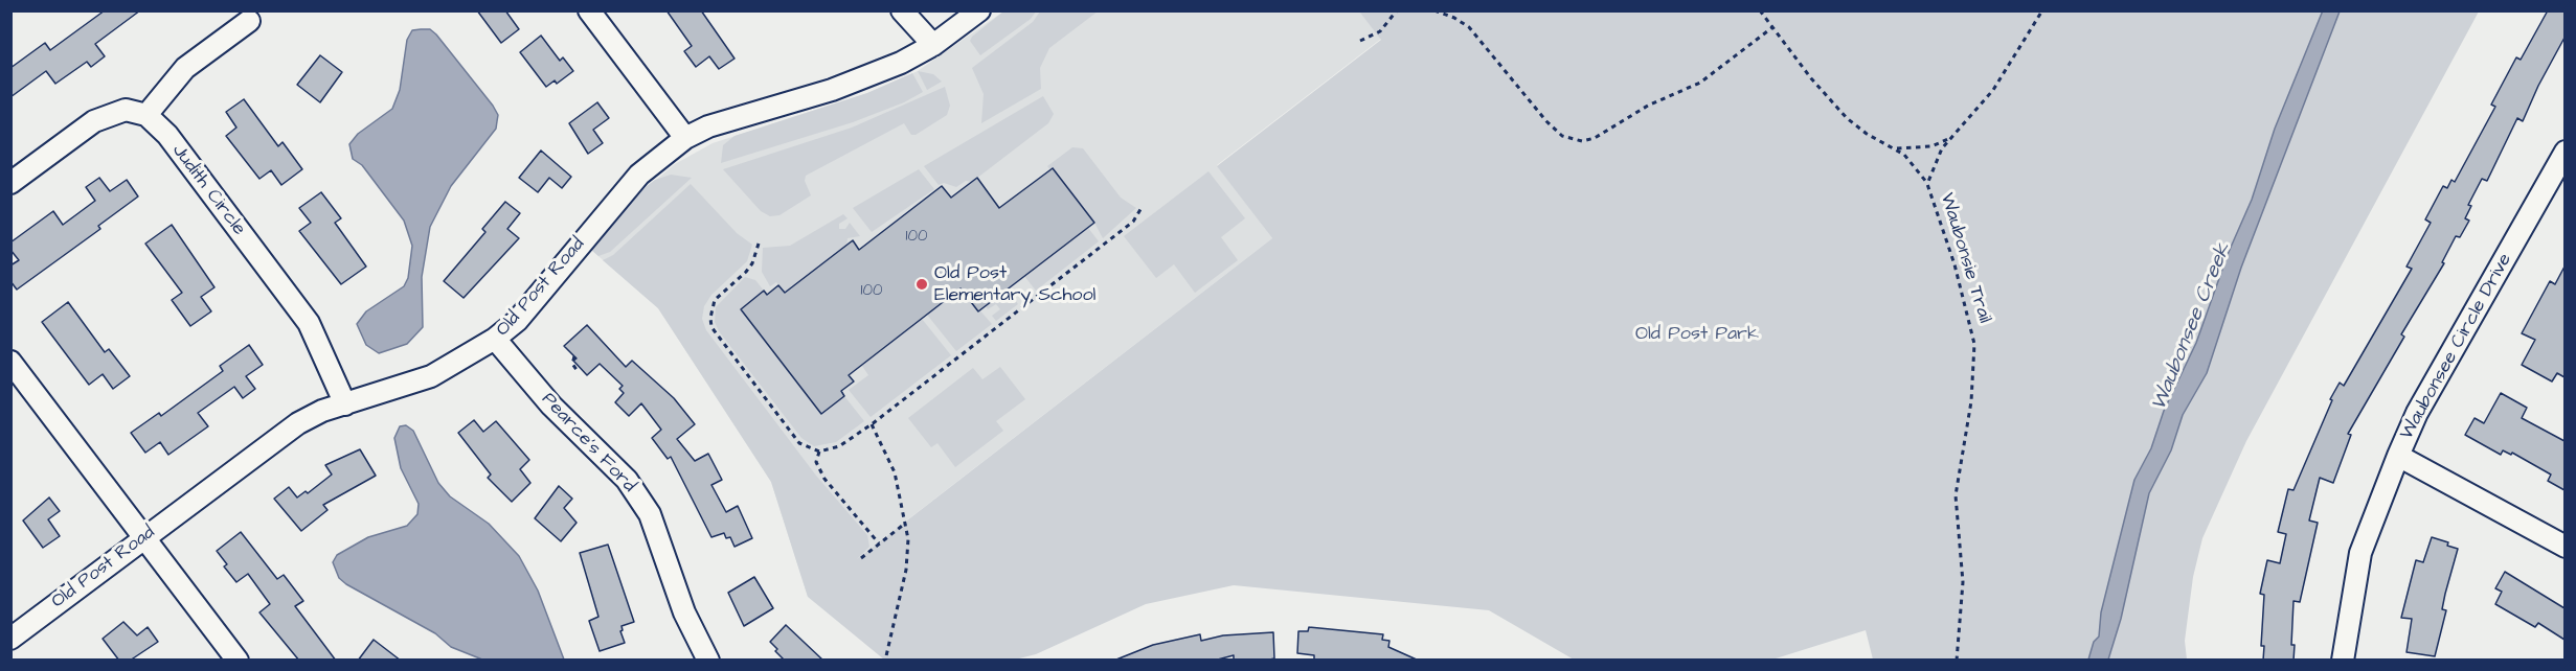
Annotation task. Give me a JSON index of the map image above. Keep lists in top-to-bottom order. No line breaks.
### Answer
{"streets":{"street":["Judith Circle","Old Post Road","Waubonsee Circle Drive","Pearce's Ford"],"path":["Waubonsie Trail"]},"crossings":[["Judith Circle","Old Post Road"],["Old Post Road","Pearce's Ford"]],"water":["Waubonsee Creek"],"parks":["Old Post Park"],"places":["Old Post Elementary School"],"house_numbers":["100","100"]}
